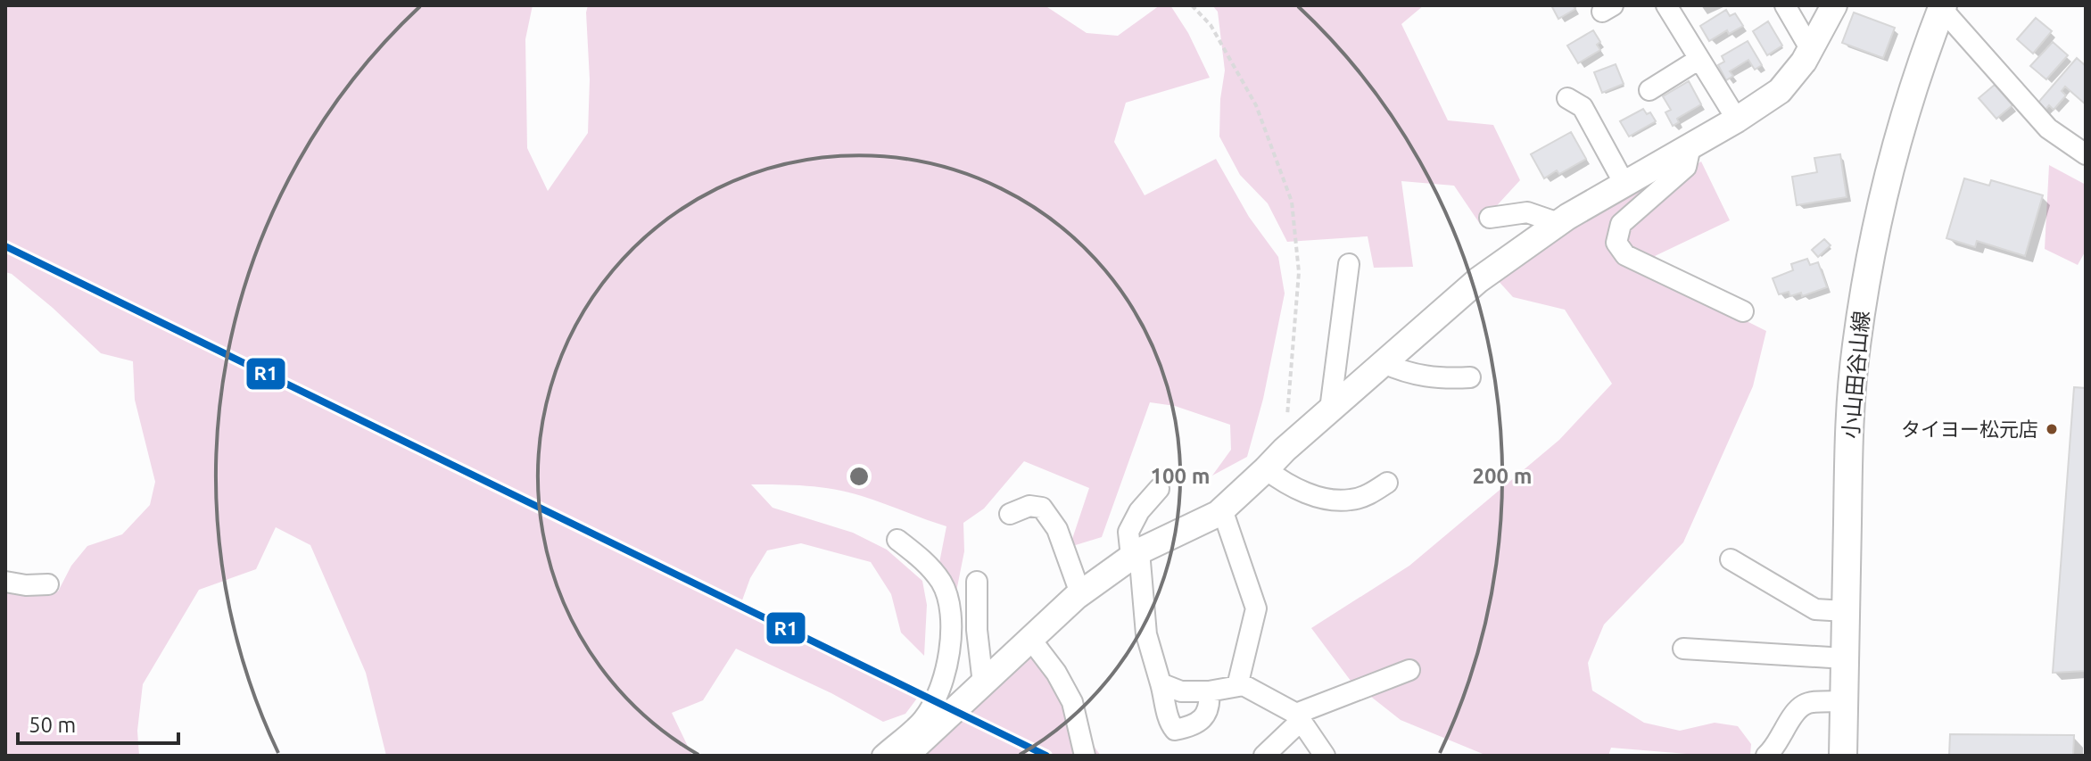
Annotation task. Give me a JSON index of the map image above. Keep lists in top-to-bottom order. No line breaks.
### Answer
{"streets":{"main road":["小山田谷山線"]},"places":["タイヨー松元店"],"lines":["transit line R1"],"scale_bar":"50 m","rings":["100 m","200 m"]}
